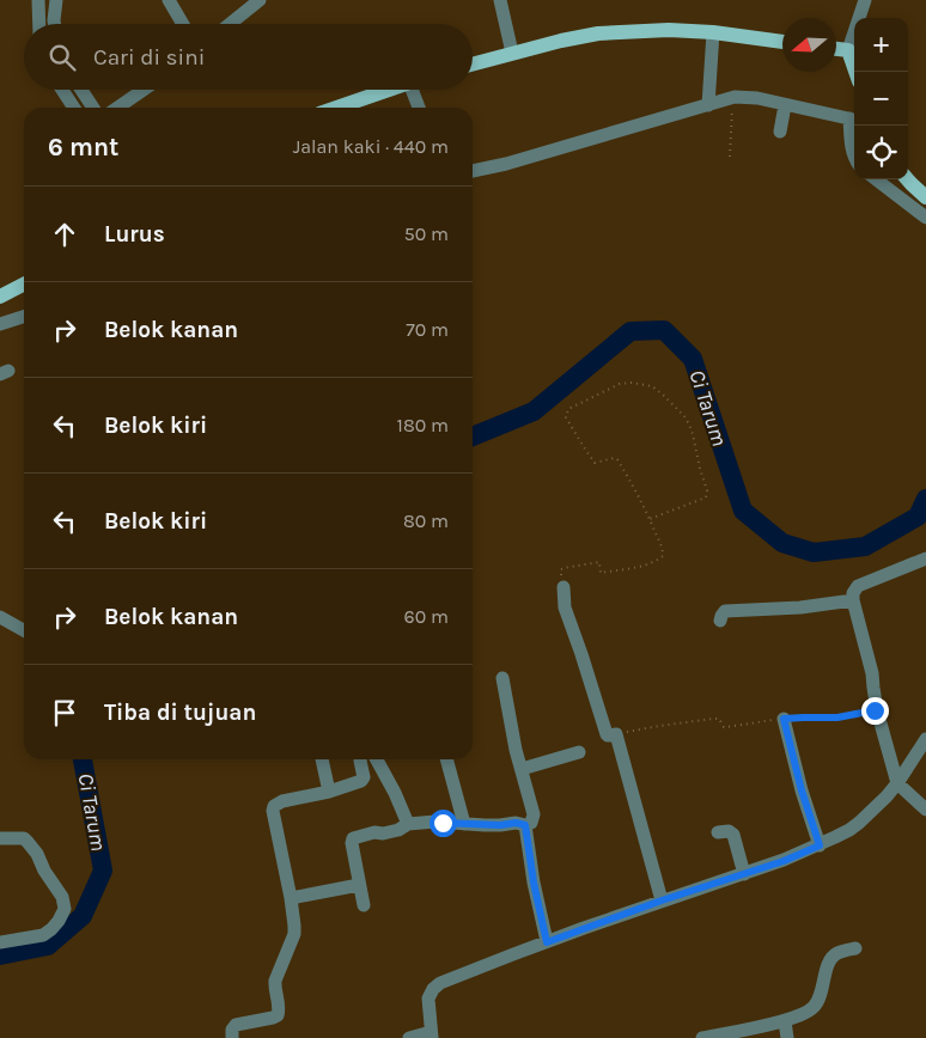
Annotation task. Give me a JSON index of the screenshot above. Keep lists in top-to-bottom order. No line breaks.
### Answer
{"water":["Ci Tarum"],"north":"left","page":{"map_buttons":["+","−"],"search":"Cari di sini","heading":["6 mnt","Jalan kaki · 440 m"],"list":[["Lurus","50 m"],["Belok kanan","70 m"],["Belok kiri","180 m"],["Belok kiri","80 m"],["Belok kanan","60 m"],"Tiba di tujuan"]}}
